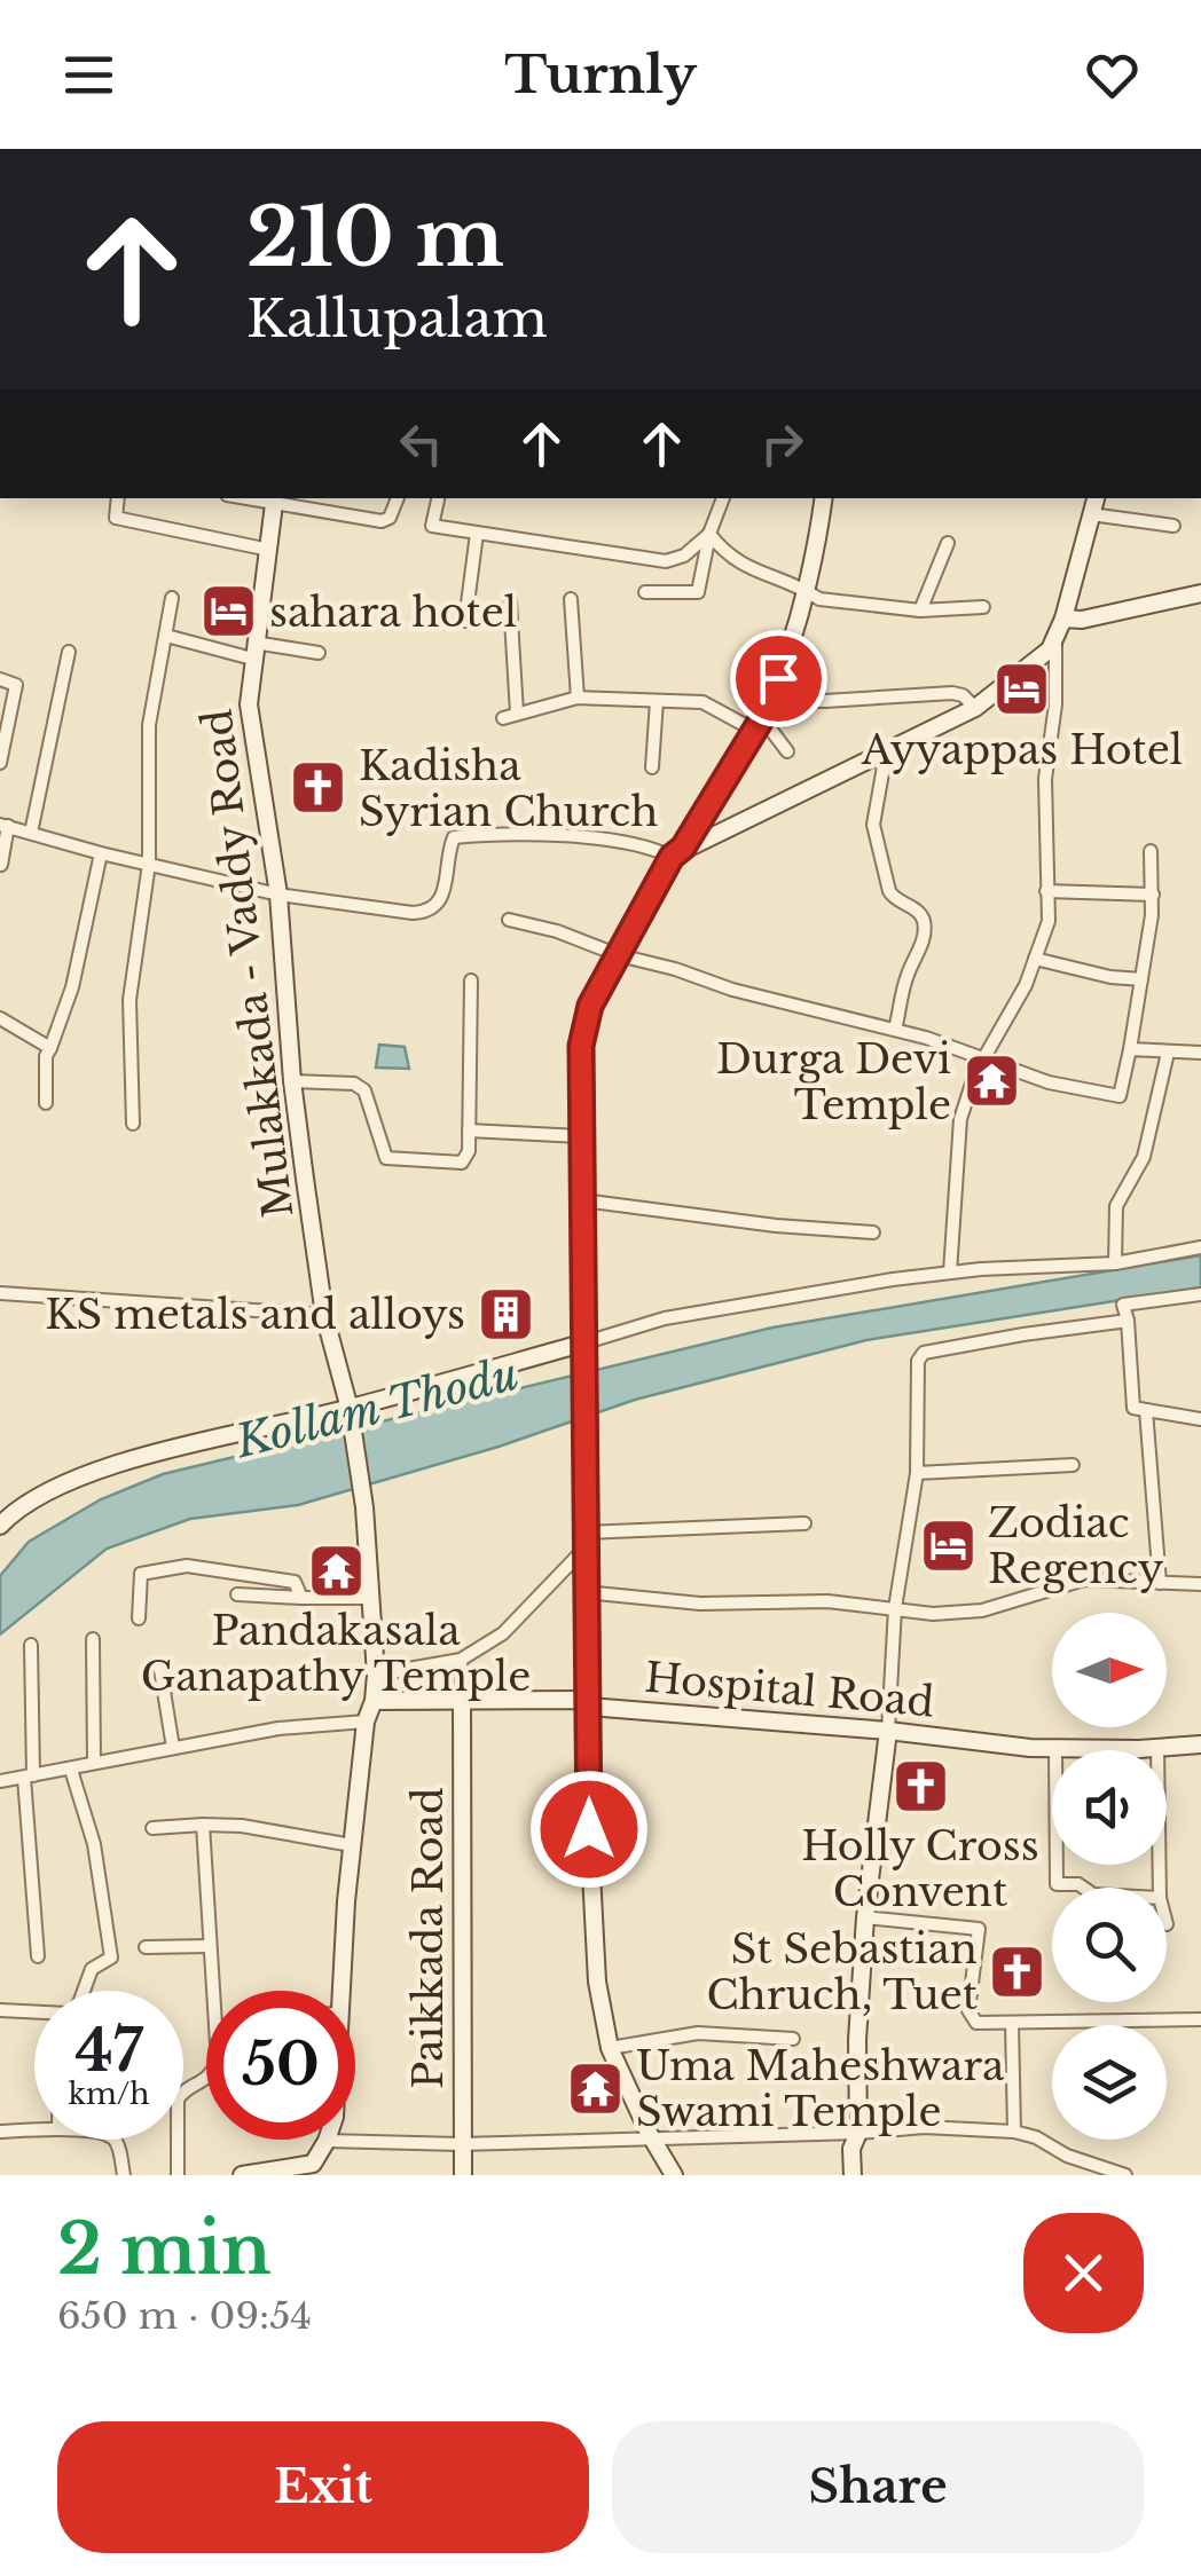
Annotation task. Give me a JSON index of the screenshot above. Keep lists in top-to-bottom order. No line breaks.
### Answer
{"streets":{"main road":["Mulakkada - Vaddy Road","Hospital Road","Paikkada Road"]},"crossings":[["Mulakkada - Vaddy Road","Hospital Road"],["Hospital Road","Paikkada Road"]],"water":["Kollam Thodu"],"places":{"hotel":["sahara hotel","Ayyappas Hotel","Zodiac Regency"],"church":["Kadisha Syrian Church","Holly Cross Convent","St Sebastian Chruch, Tuet"],"temple":["Durga Devi Temple","Pandakasala Ganapathy Temple","Uma Maheshwara Swami Temple"],"building":["KS metals and alloys"]},"north":"right","page":{"header":"Turnly","turn":["210 m","Kallupalam"],"speed":"47 km/h","limit":"50","heading":["2 min","650 m · 09:54"],"buttons":["Exit","Share"]}}
